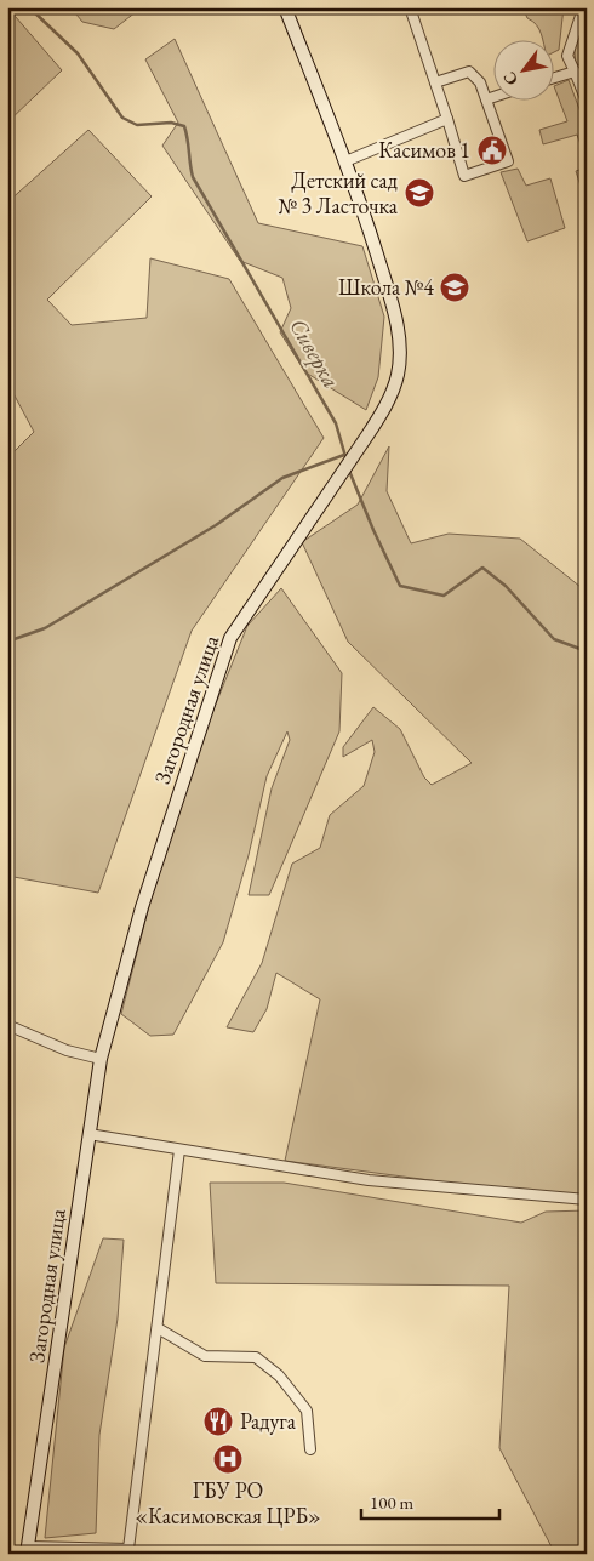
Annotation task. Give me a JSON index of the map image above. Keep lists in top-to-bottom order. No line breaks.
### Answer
{"streets":{"main road":["Загородная улица"]},"water":["Сиверка"],"places":{"public building":["Касимов 1"],"school or university":["Детский сад № 3 Ласточка","Школа №4"],"restaurant":["Радуга"],"hospital":["ГБУ РО «Касимовская ЦРБ»"]},"scale_bar":"100 m","north":"bottom left"}
